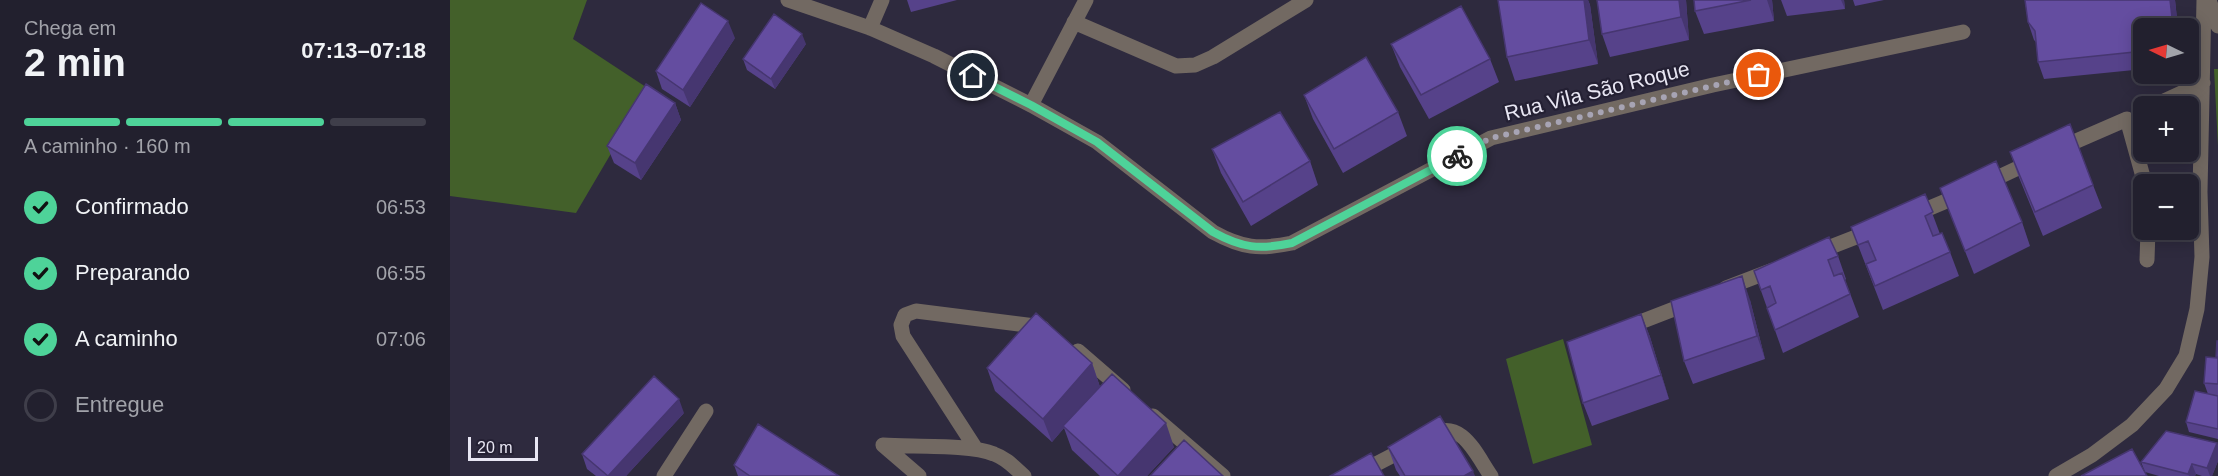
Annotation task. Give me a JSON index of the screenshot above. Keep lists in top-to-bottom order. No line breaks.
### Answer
{"streets":{"street":["Rua Vila São Roque"]},"scale_bar":"20 m","north":"left","page":{"heading":["2 min","Chega em","07:13–07:18"],"map_buttons":["+","−"],"bar":"A caminho · 160 m","list":[["Confirmado","06:53"],["Preparando","06:55"],["A caminho","07:06"],"Entregue"],"scale":"20 m"}}
